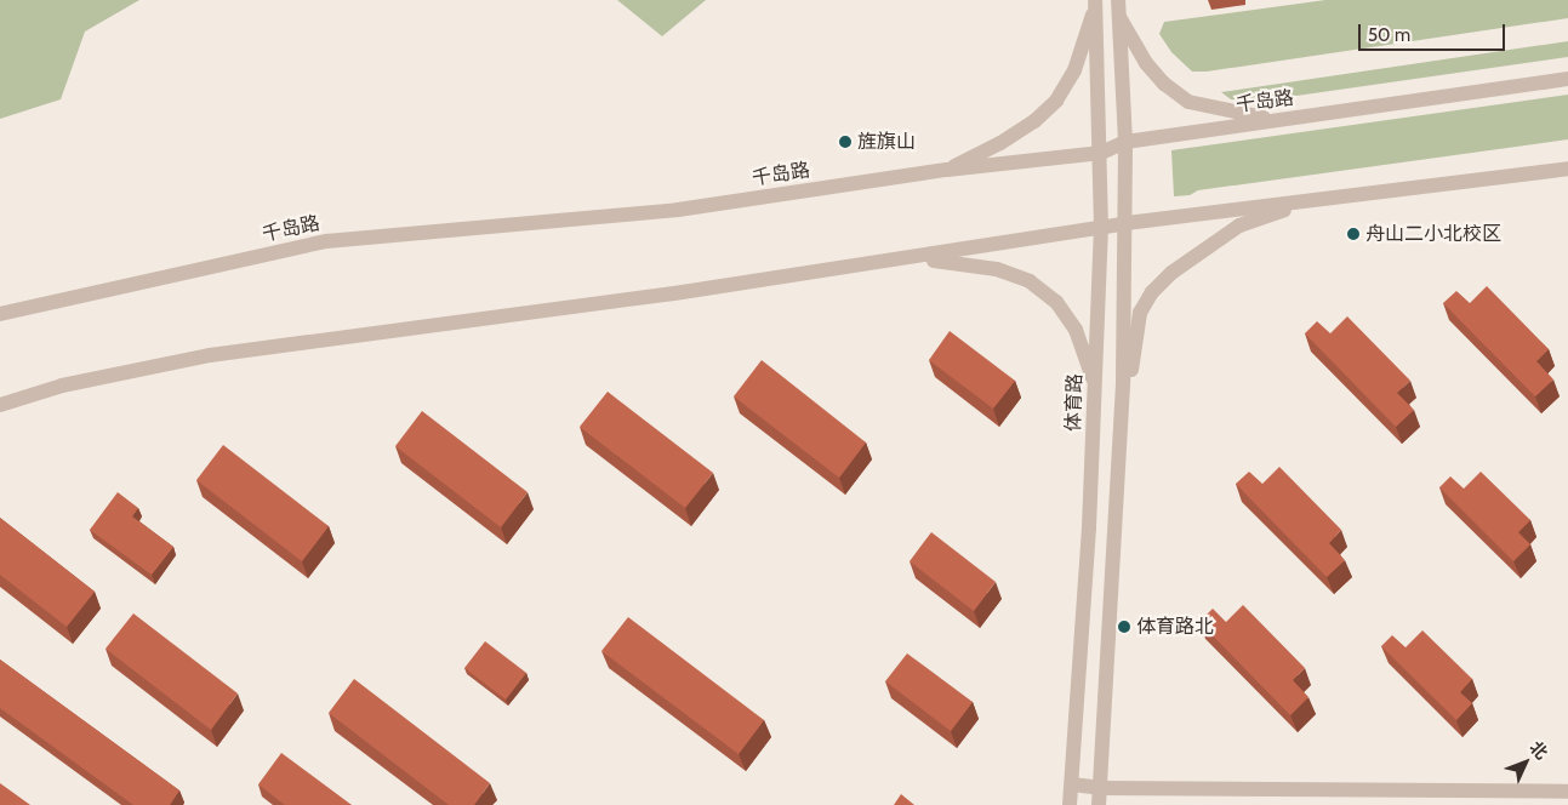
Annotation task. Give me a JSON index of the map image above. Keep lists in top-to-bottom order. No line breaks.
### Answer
{"streets":{"street":["千岛路","体育路"]},"crossings":[["千岛路","体育路"]],"places":["旌旗山","舟山二小北校区","体育路北"],"scale_bar":"50 m","north":"top right"}
